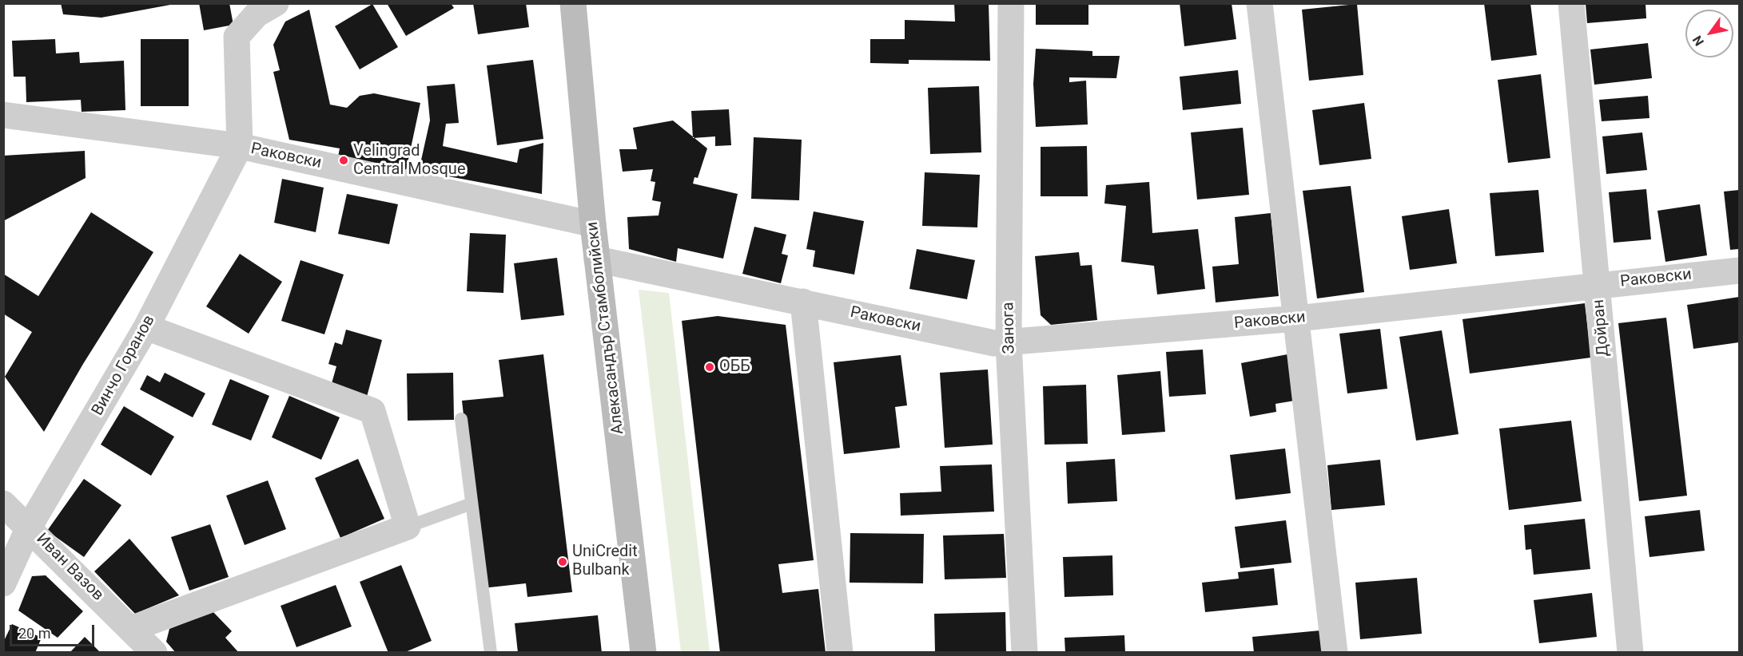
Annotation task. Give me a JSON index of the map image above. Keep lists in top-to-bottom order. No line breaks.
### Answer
{"streets":{"main road":["Алекасандър Стамболийски"],"street":["Раковски","Занога","Дойран","Винчо Горанов","Иван Вазов"]},"crossings":[["Раковски","Алекасандър Стамболийски"],["Раковски","Занога"],["Раковски","Дойран"],["Раковски","Винчо Горанов"],["Винчо Горанов","Иван Вазов"]],"places":["Velingrad Central Mosque","ОББ","UniCredit Bulbank"],"scale_bar":"20 m","north":"bottom left"}
